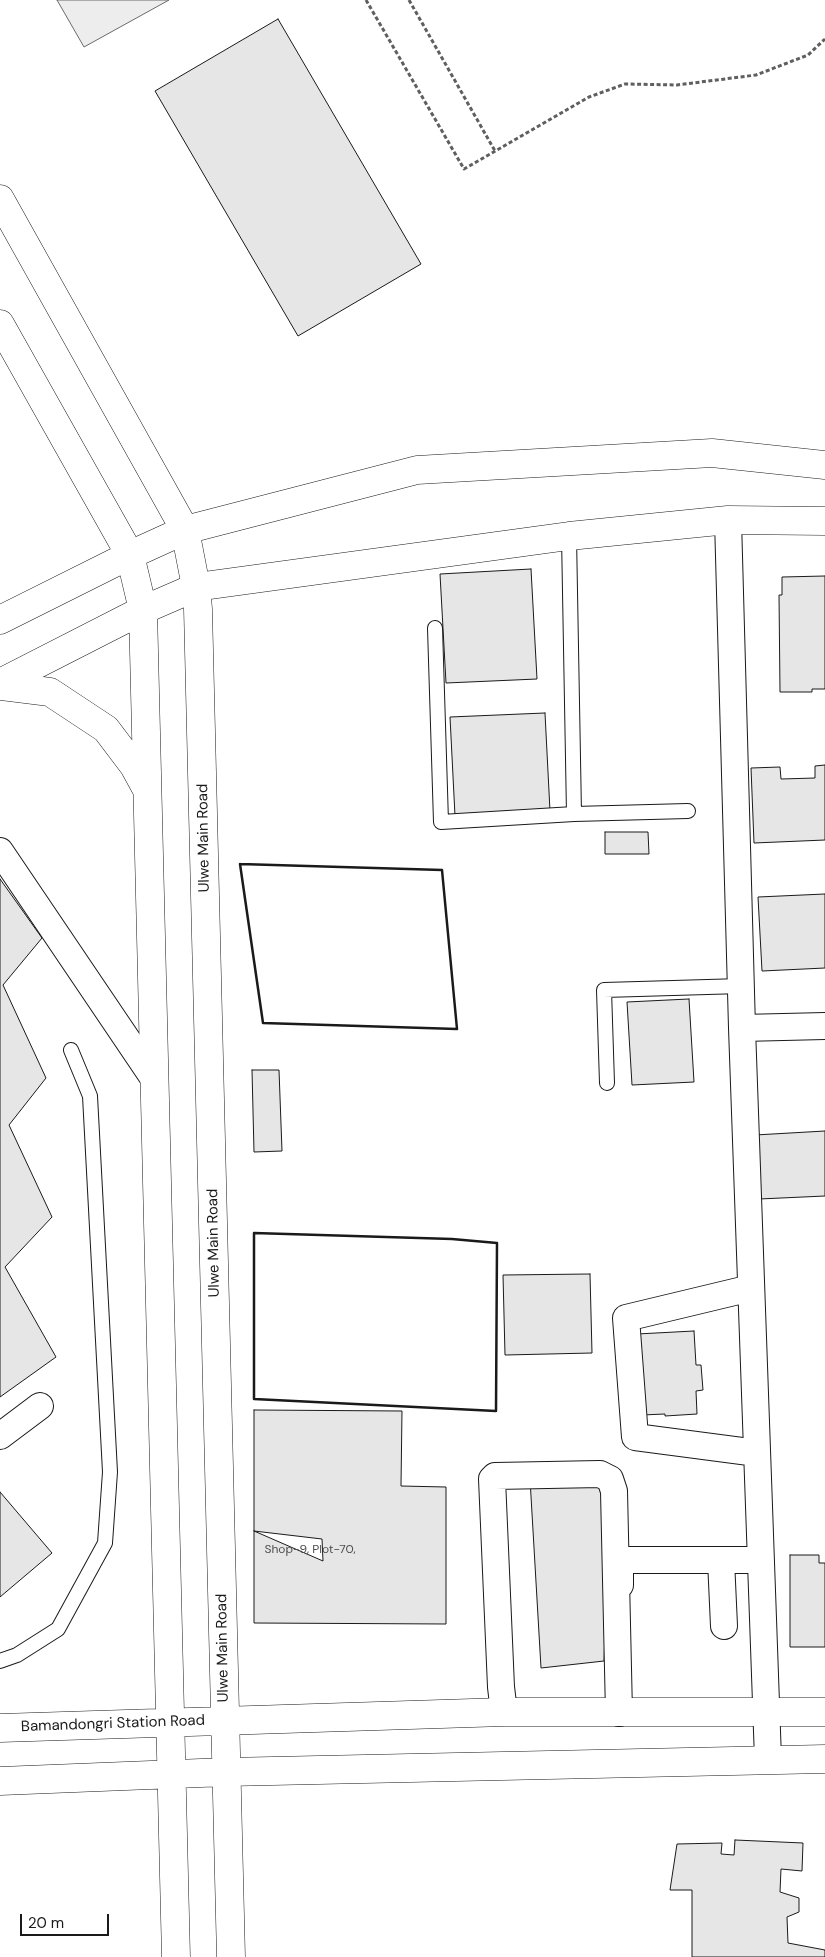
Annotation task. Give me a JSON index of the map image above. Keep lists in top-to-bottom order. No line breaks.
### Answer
{"streets":{"street":["Ulwe Main Road","Bamandongri Station Road"]},"crossings":[["Ulwe Main Road","Bamandongri Station Road"]],"house_numbers":["Shop-9, Plot-70,"],"scale_bar":"20 m"}
